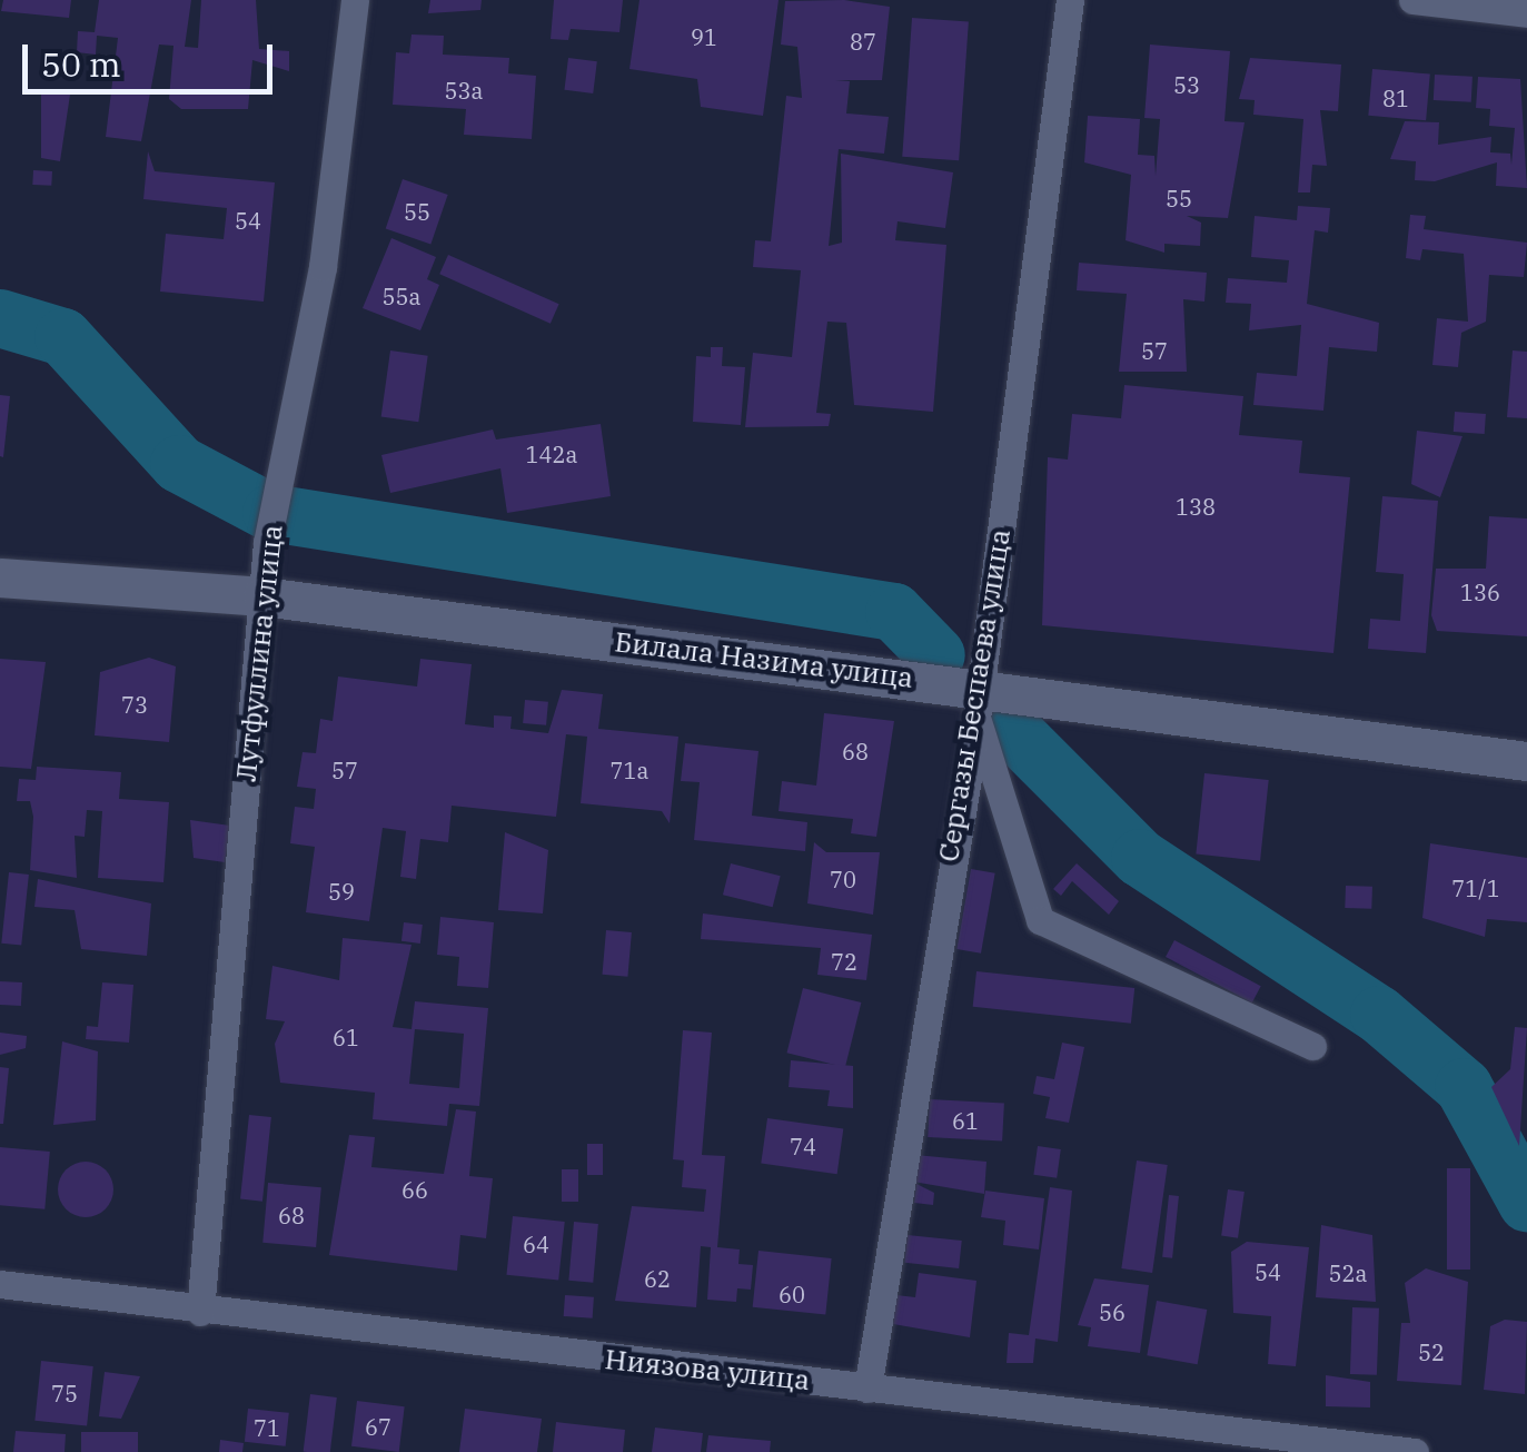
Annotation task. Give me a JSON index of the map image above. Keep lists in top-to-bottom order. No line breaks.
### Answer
{"streets":{"street":["Лутфуллина улица","Билала Назима улица","Сергазы Беспаева улица","Ниязова улица"]},"crossings":[["Лутфуллина улица","Билала Назима улица"],["Лутфуллина улица","Ниязова улица"],["Билала Назима улица","Сергазы Беспаева улица"],["Сергазы Беспаева улица","Ниязова улица"]],"house_numbers":["91","87","53","53а","81","55","55","54","55а","57","142а","138","136","73","68","57","71а","70","71/1","59","72","61","61","74","66","68","64","54","52а","62","60","56","52","75","67","71"],"scale_bar":"50 m"}
